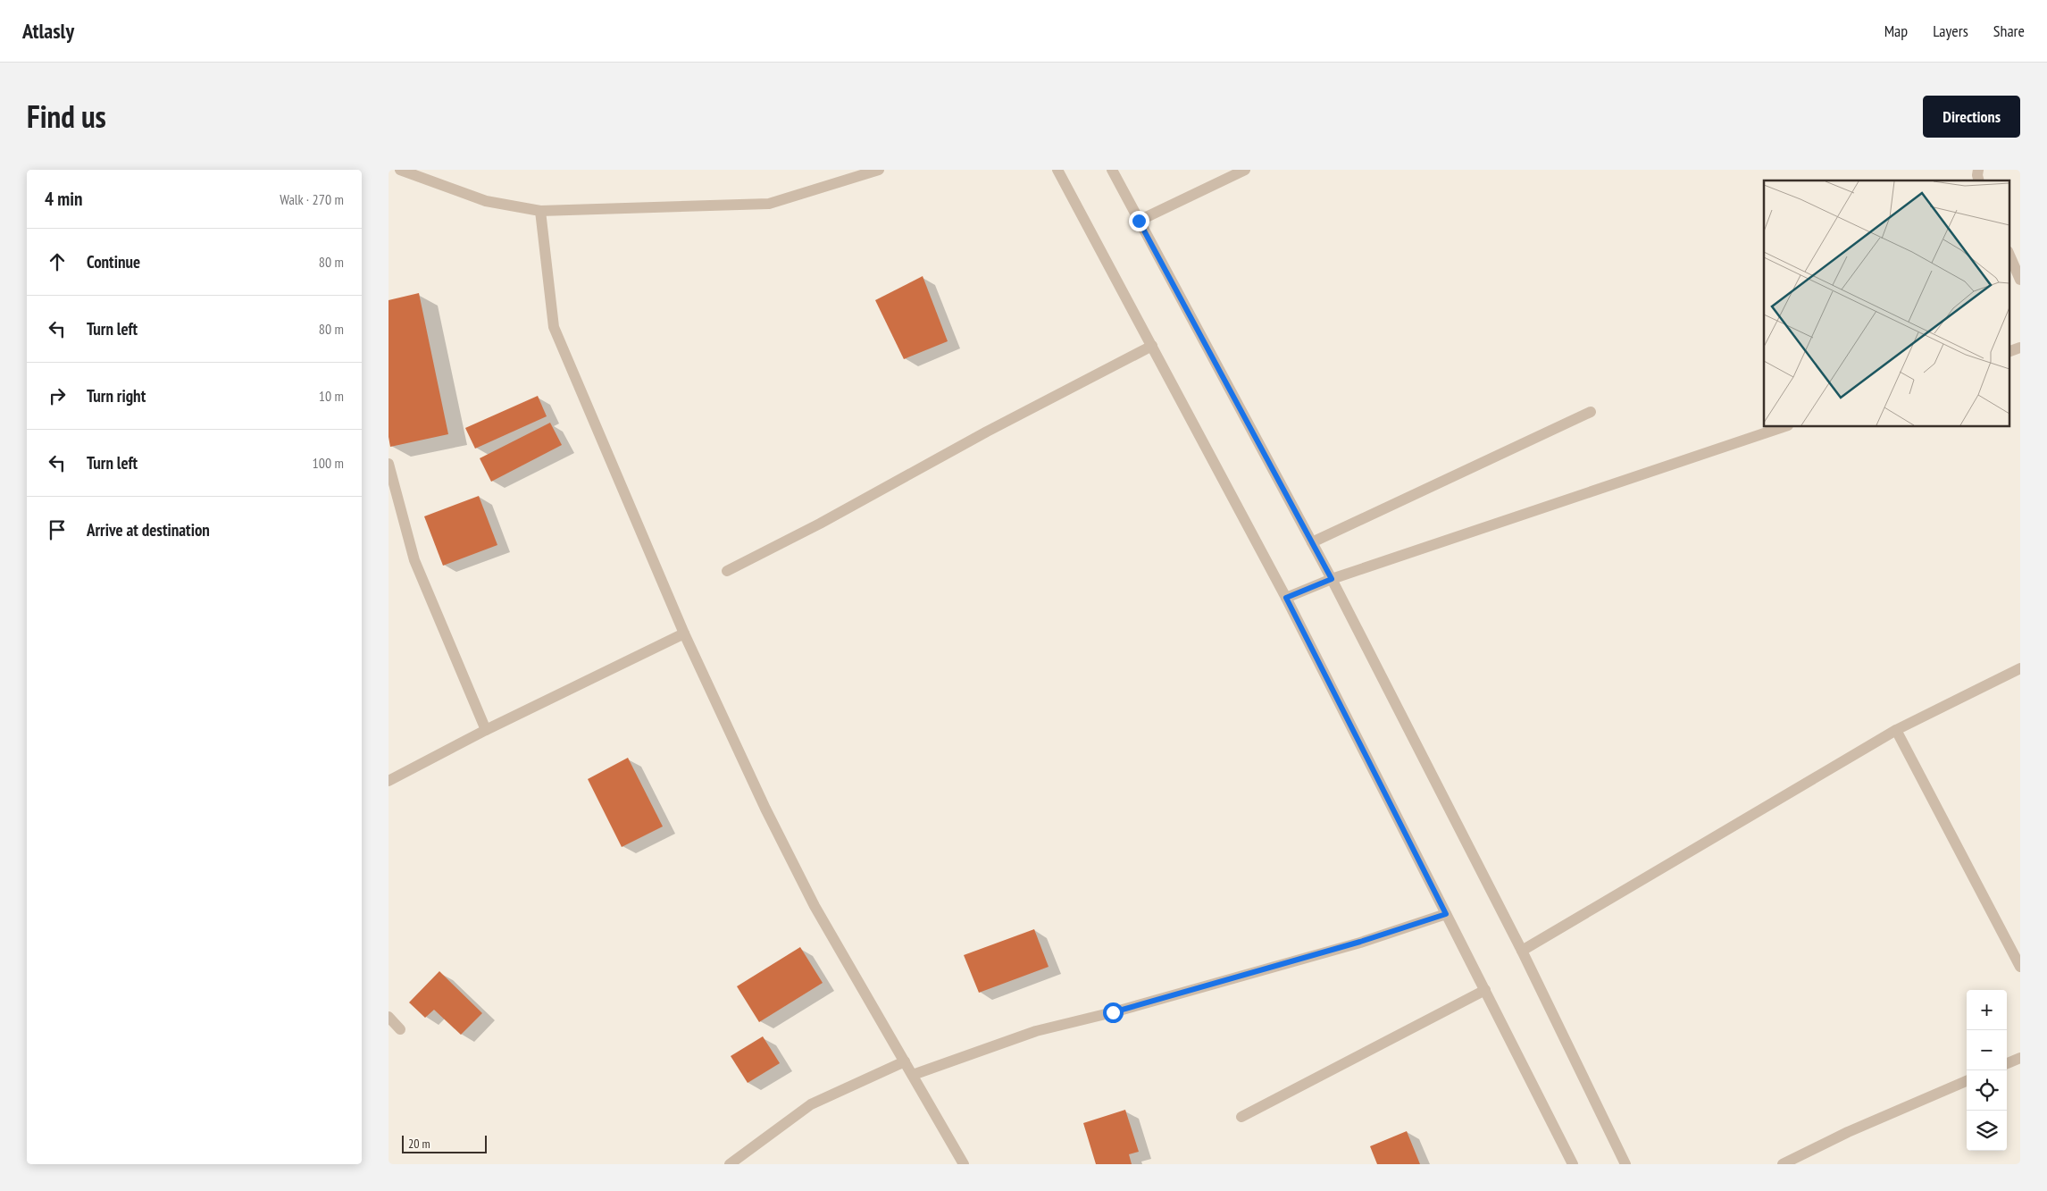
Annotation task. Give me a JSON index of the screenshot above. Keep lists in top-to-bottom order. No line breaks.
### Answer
{"scale_bar":"20 m","page":{"header":"Atlasly","nav":["Map","Layers","Share"],"title":"Find us","buttons":"Directions","heading":["4 min","Walk · 270 m"],"list":[["Continue","80 m"],["Turn left","80 m"],["Turn right","10 m"],["Turn left","100 m"],"Arrive at destination"],"map_buttons":["+","−"],"scale":"20 m"}}
